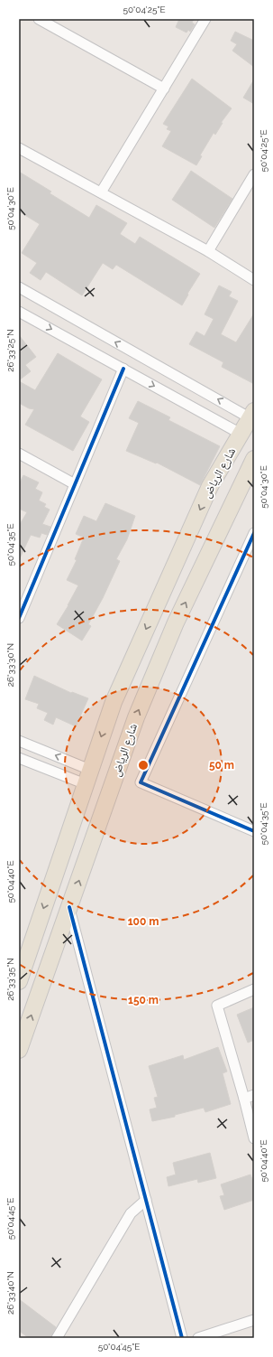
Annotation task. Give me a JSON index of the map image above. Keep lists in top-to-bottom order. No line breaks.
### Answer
{"streets":{"main road":["شارع الرياض"]},"coordinates":["50°04'25\"E","50°04'30\"E","26°33'25\"N","50°04'35\"E","26°33'30\"N","50°04'40\"E","26°33'35\"N","50°04'45\"E","26°33'40\"N"],"rings":["50 m","100 m","150 m"]}
